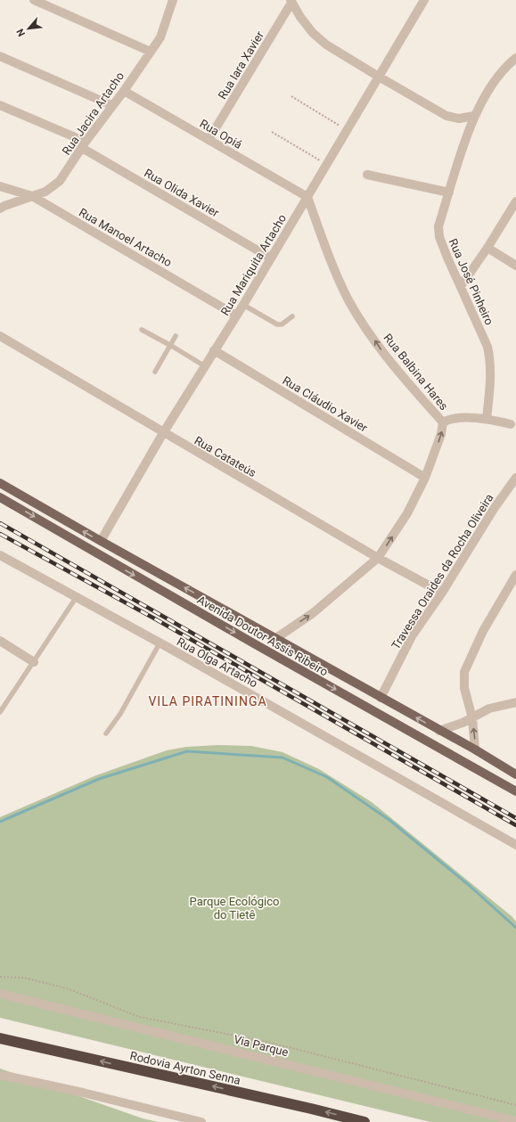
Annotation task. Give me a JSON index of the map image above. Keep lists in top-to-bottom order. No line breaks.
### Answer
{"streets":{"highway":["Rodovia Ayrton Senna"],"main road":["Avenida Doutor Assis Ribeiro"],"street":["Rua Iara Xavier","Rua Jacira Artacho","Rua Opiá","Rua Olida Xavier","Rua Manoel Artacho","Rua Mariquita Artacho","Rua José Pinheiro","Rua Balbina Hares","Rua Cláudio Xavier","Rua Catateús","Travessa Oraides da Rocha Oliveira","Rua Olga Artacho","Via Parque"]},"crossings":[["Rua Iara Xavier","Rua Opiá"],["Rua Jacira Artacho","Rua Opiá"],["Rua Jacira Artacho","Rua Olida Xavier"],["Rua Jacira Artacho","Rua Manoel Artacho"],["Rua Opiá","Rua Mariquita Artacho"],["Rua Opiá","Rua Balbina Hares"],["Rua Olida Xavier","Rua Mariquita Artacho"],["Rua Manoel Artacho","Rua Mariquita Artacho"],["Rua Mariquita Artacho","Rua Balbina Hares"],["Rua Mariquita Artacho","Rua Cláudio Xavier"],["Rua Mariquita Artacho","Rua Catateús"],["Rua Mariquita Artacho","Avenida Doutor Assis Ribeiro"],["Rua Balbina Hares","Rua Cláudio Xavier"],["Rua Balbina Hares","Rua Catateús"],["Rua Balbina Hares","Avenida Doutor Assis Ribeiro"],["Rua Catateús","Travessa Oraides da Rocha Oliveira"],["Travessa Oraides da Rocha Oliveira","Avenida Doutor Assis Ribeiro"]],"one_way":["Rua Balbina Hares","Rodovia Ayrton Senna"],"districts":["VILA PIRATININGA"],"parks":["Parque Ecológico do Tietê"],"north":"bottom left"}
